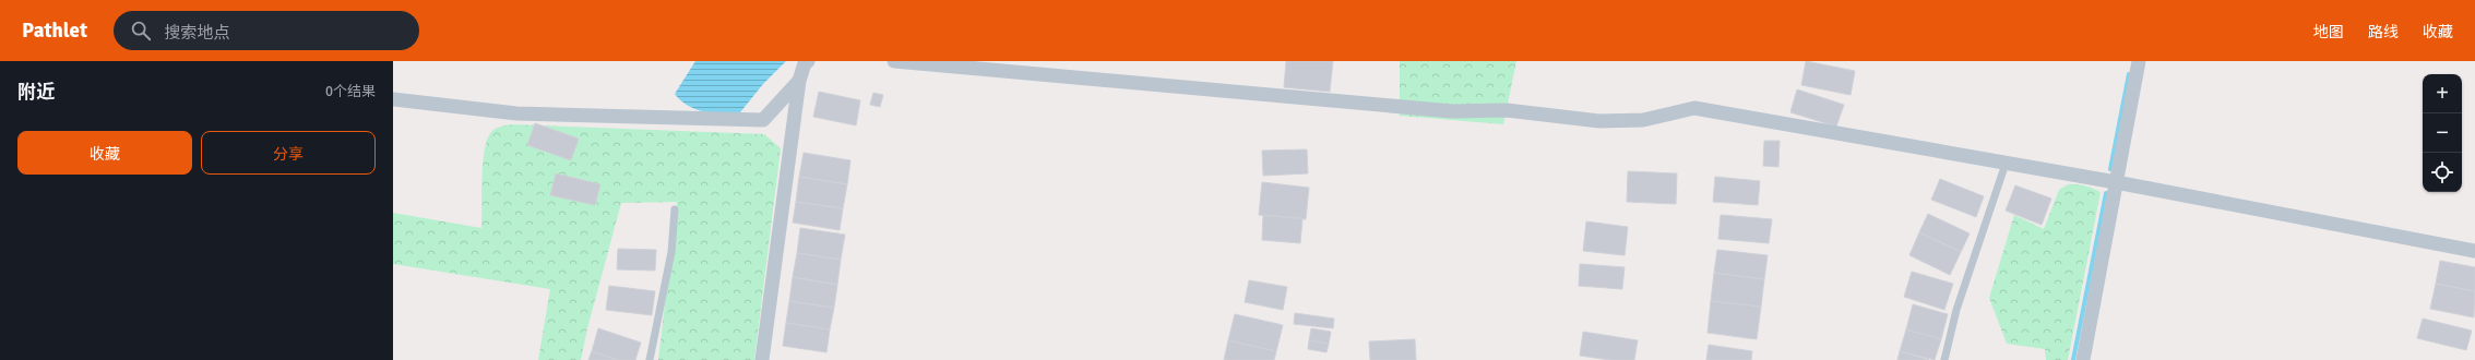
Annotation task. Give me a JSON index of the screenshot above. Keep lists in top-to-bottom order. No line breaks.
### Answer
{"page":{"header":"Pathlet","search":"搜索地点","nav":["地图","路线","收藏"],"heading":["附近","0个结果"],"map_buttons":["+","−"],"buttons":["收藏","分享"]}}
